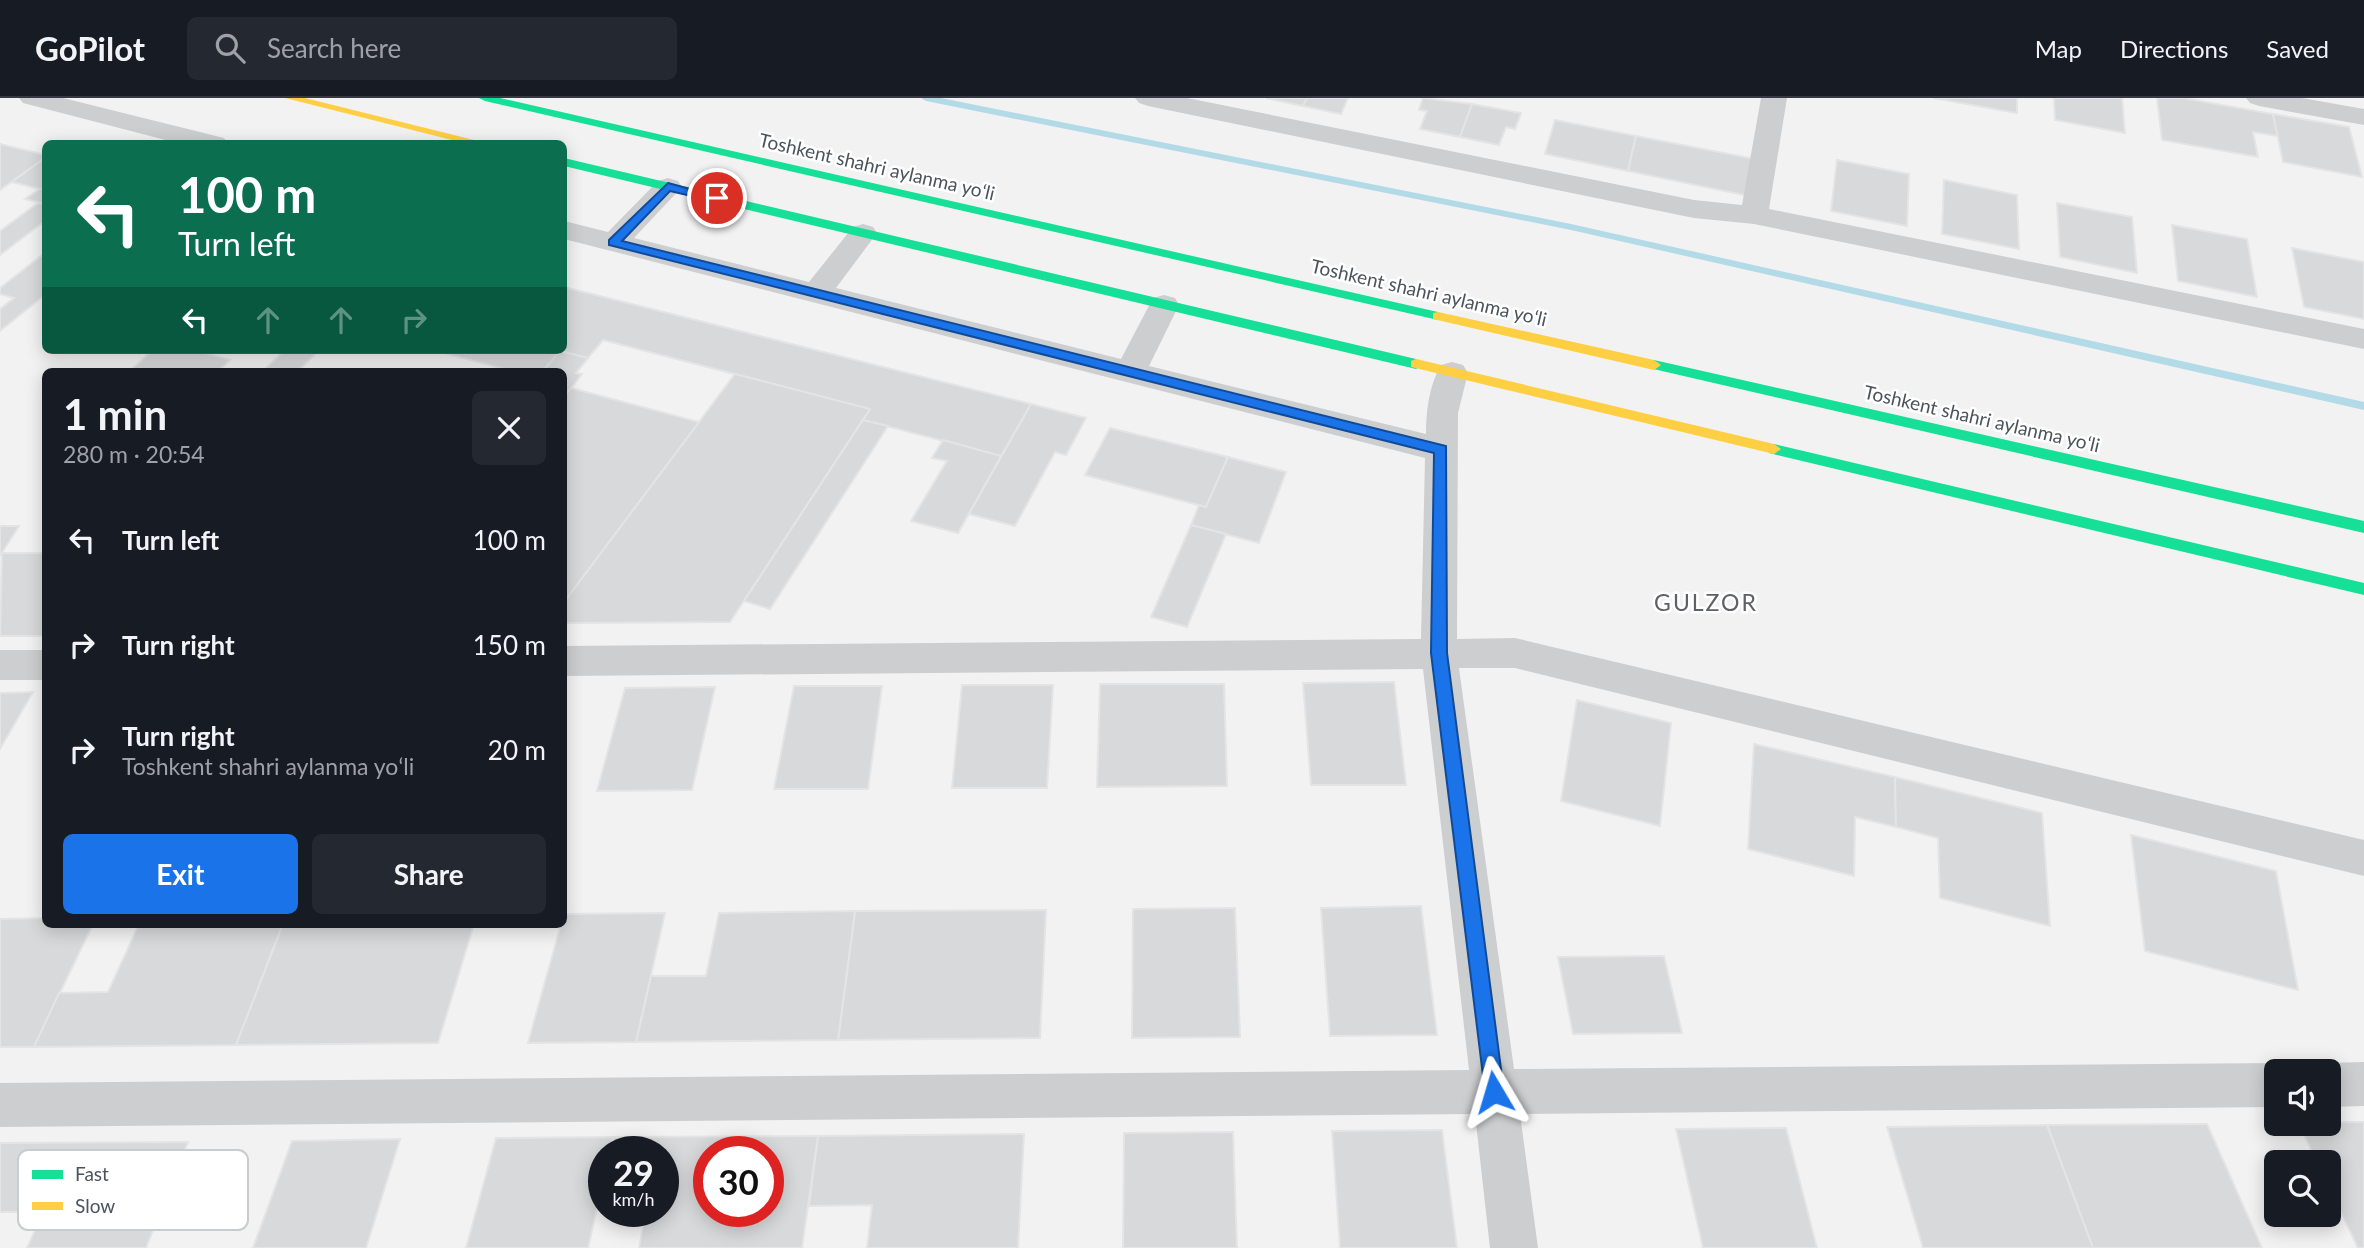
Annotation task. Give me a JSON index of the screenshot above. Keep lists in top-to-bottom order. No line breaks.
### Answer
{"streets":{"highway":["Toshkent shahri aylanma yoʻli"]},"districts":["GULZOR"],"legend":["Fast","Slow"],"page":{"header":"GoPilot","search":"Search here","nav":["Map","Directions","Saved"],"turn":["100 m","Turn left"],"heading":["1 min","280 m · 20:54"],"list":[{"name":"Turn left","value":"100 m"},{"name":"Turn right","value":"150 m"},{"name":"Turn right","note":"Toshkent shahri aylanma yoʻli","value":"20 m"}],"buttons":["Exit","Share"],"speed":"29 km/h","limit":"30"}}
